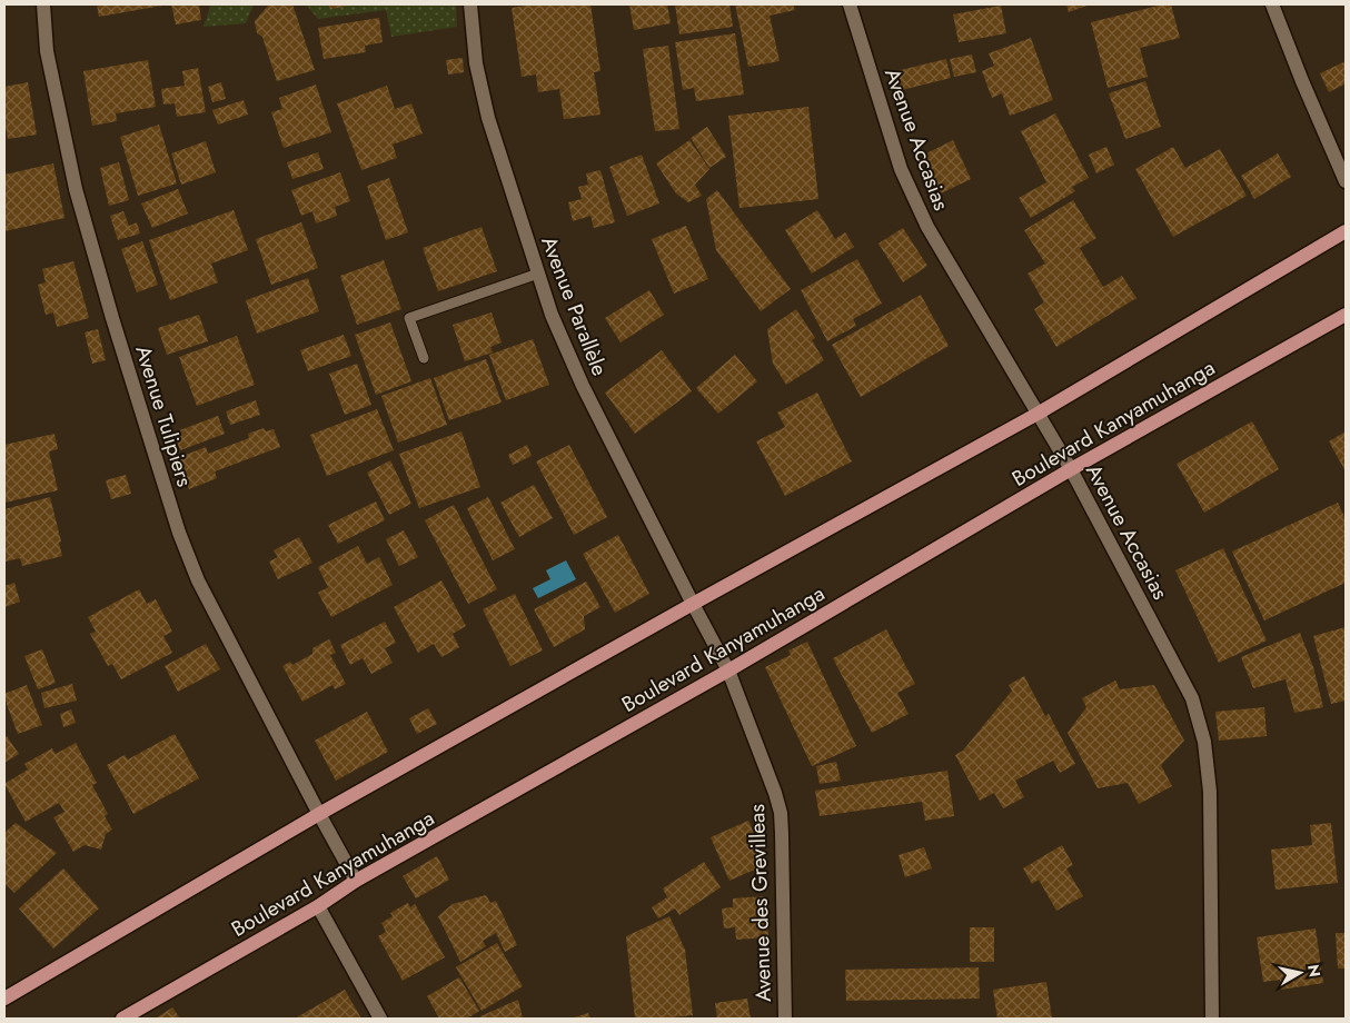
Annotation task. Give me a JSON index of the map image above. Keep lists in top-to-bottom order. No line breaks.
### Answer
{"streets":{"main road":["Boulevard Kanyamuhanga"],"street":["Avenue Accasias","Avenue Parallèle","Avenue Tulipiers","Avenue des Grevilleas"]},"crossings":[["Avenue Accasias","Boulevard Kanyamuhanga"],["Avenue Parallèle","Avenue des Grevilleas"],["Avenue Tulipiers","Boulevard Kanyamuhanga"],["Boulevard Kanyamuhanga","Avenue des Grevilleas"]],"north":"right"}
